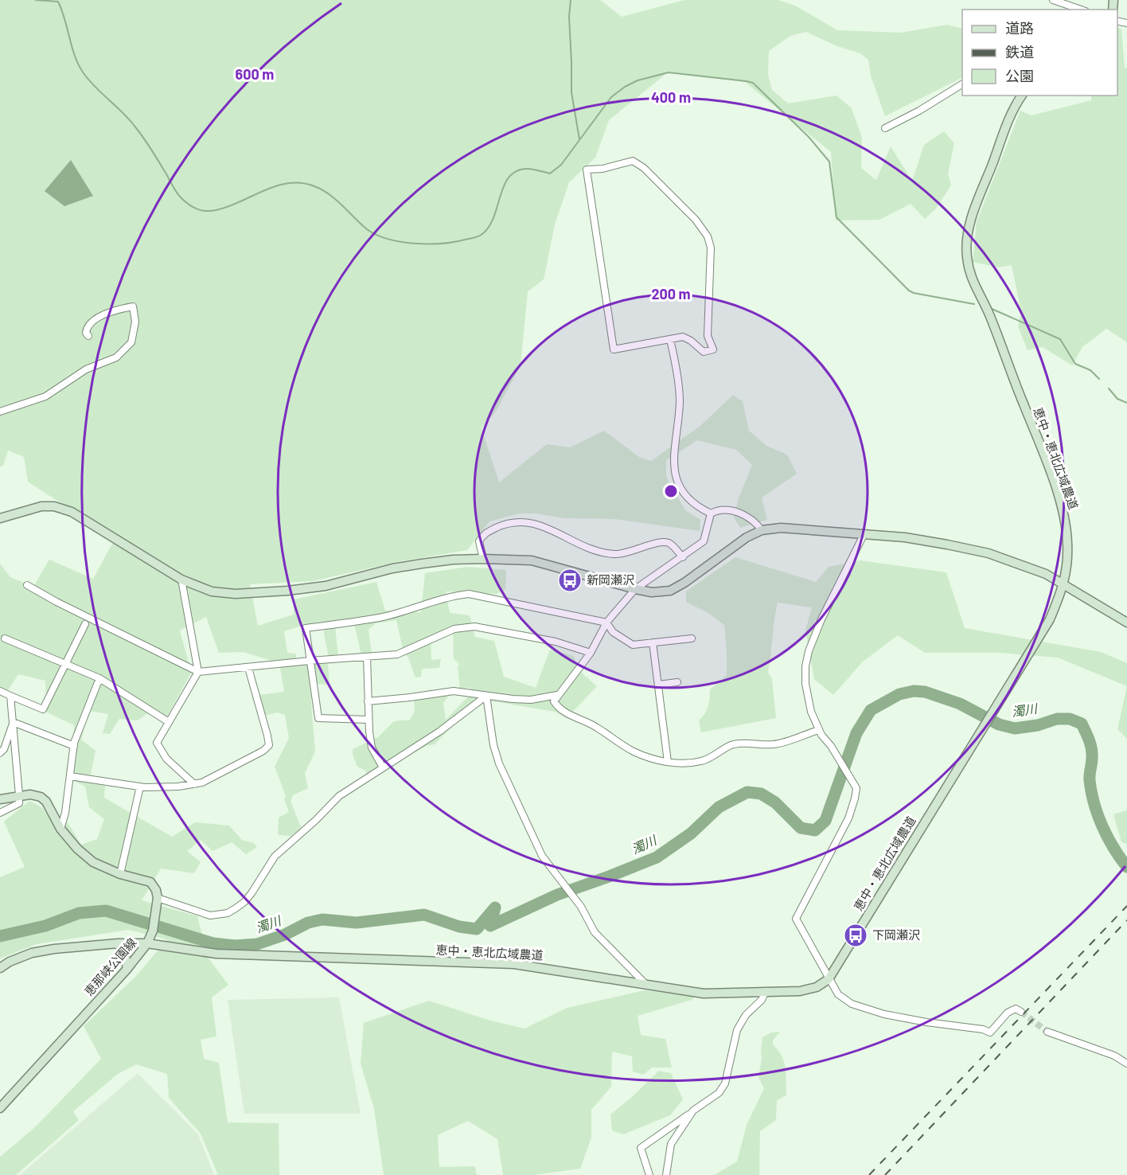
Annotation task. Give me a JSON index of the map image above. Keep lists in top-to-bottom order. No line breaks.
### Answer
{"streets":{"street":["恵中・恵北広域農道","恵那峡公園線"]},"crossings":[["恵中・恵北広域農道","恵那峡公園線"]],"water":["濁川"],"places":{"bus stop":["新岡瀬沢","下岡瀬沢"]},"legend":["道路","鉄道","公園"],"rings":["600 m","400 m","200 m"]}
